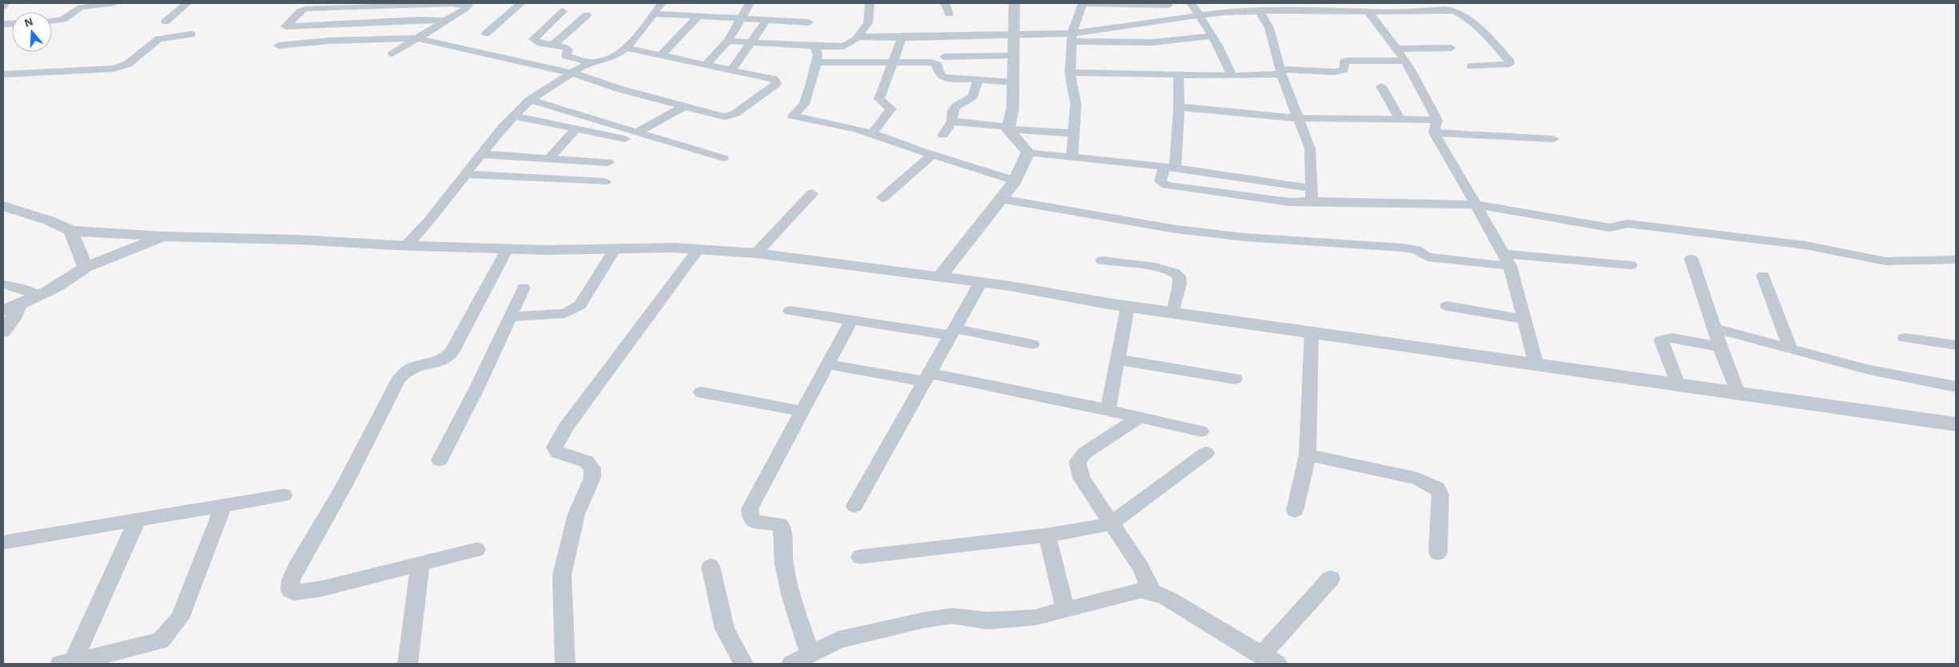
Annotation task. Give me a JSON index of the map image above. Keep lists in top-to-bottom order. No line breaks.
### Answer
{"north":"top"}
